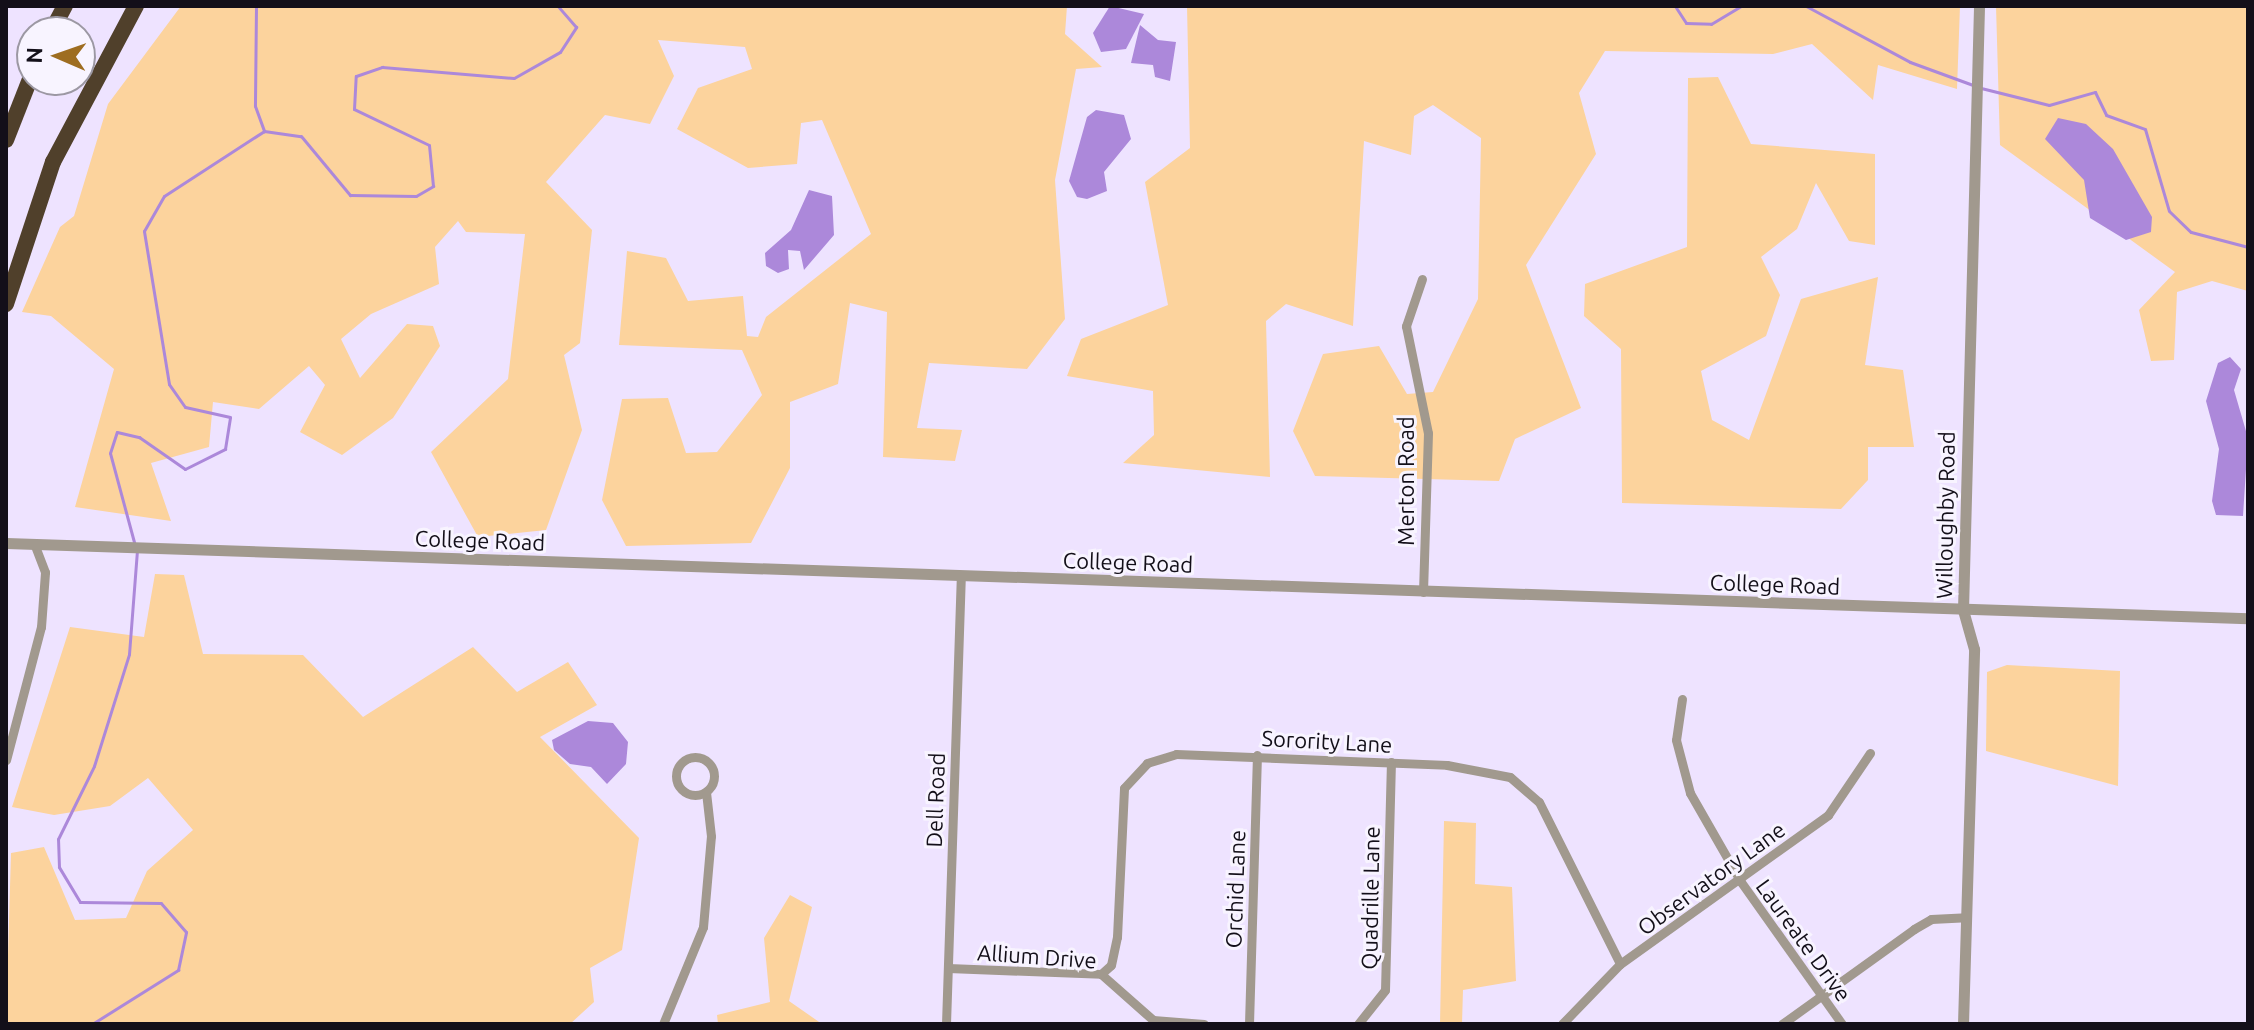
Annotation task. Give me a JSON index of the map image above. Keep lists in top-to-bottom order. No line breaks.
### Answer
{"streets":{"street":["Merton Road","Willoughby Road","College Road","Sorority Lane","Dell Road","Observatory Lane","Orchid Lane","Quadrille Lane","Laureate Drive","Allium Drive"]},"crossings":[["Merton Road","College Road"],["Willoughby Road","College Road"],["College Road","Dell Road"],["Sorority Lane","Observatory Lane"],["Sorority Lane","Orchid Lane"],["Sorority Lane","Quadrille Lane"],["Sorority Lane","Allium Drive"],["Dell Road","Allium Drive"],["Observatory Lane","Laureate Drive"]],"north":"left"}
